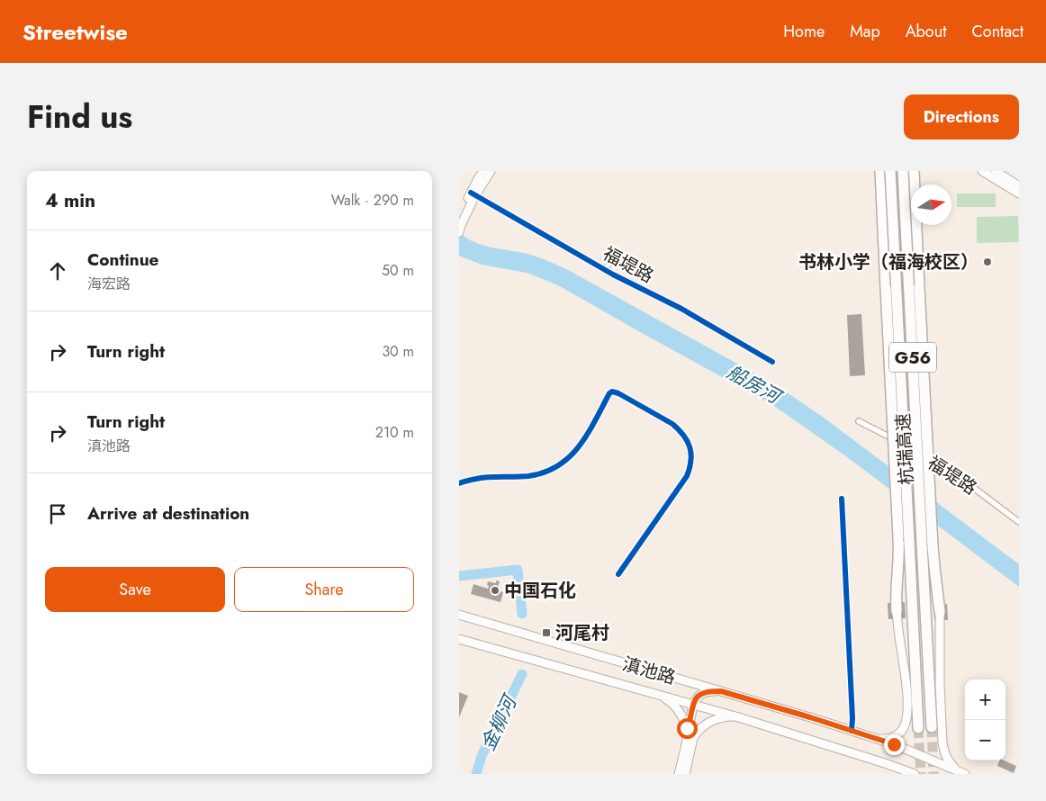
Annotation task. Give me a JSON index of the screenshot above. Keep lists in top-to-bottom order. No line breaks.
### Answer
{"streets":{"highway":["G56","杭瑞高速"],"main road":["滇池路"],"street":["福堤路"]},"water":["船房河","金柳河"],"places":{"other":["书林小学（福海校区）","中国石化"],"transit":["河尾村"]},"north":"right","page":{"header":"Streetwise","nav":["Home","Map","About","Contact"],"title":"Find us","buttons":["Directions",["Save","Share"]],"heading":["4 min","Walk · 290 m"],"list":[["Continue","海宏路","50 m"],["Turn right","30 m"],["Turn right","滇池路","210 m"],"Arrive at destination"],"map_buttons":["+","−"]}}
